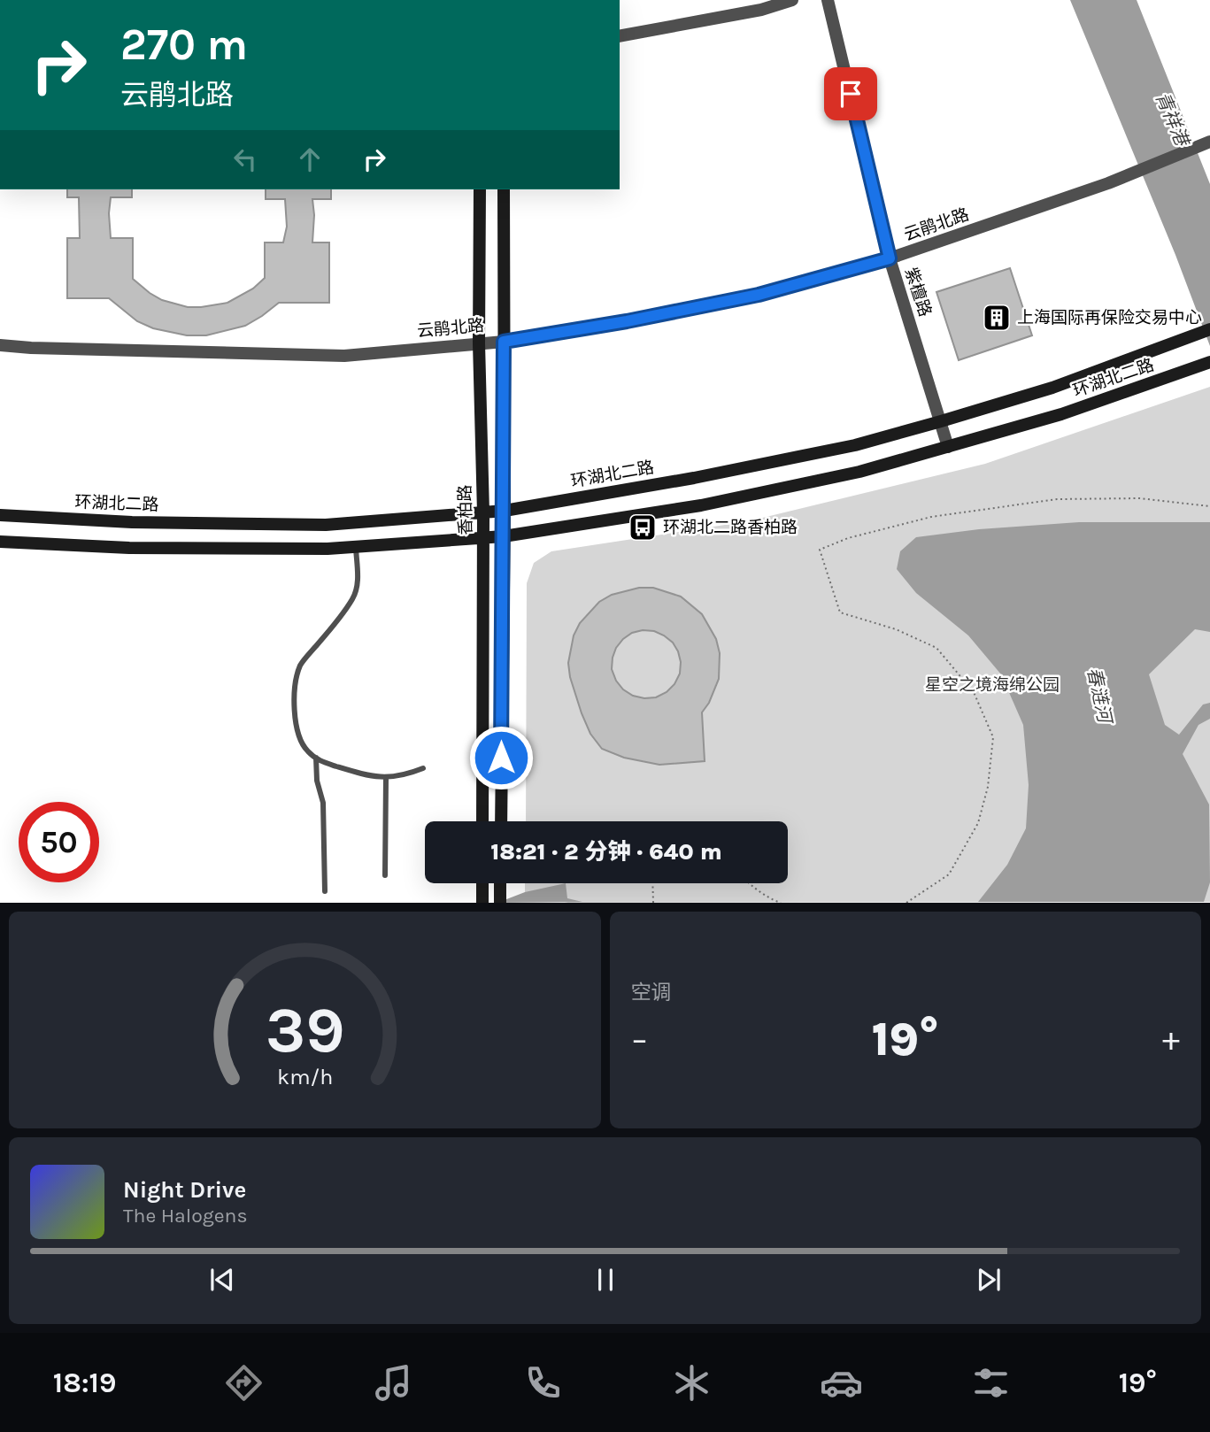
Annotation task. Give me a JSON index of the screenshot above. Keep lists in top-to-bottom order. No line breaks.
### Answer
{"streets":{"main road":["环湖北二路","香柏路"],"street":["云鹃北路","紫檀路"]},"crossings":[["云鹃北路","紫檀路"],["云鹃北路","香柏路"],["紫檀路","环湖北二路"],["环湖北二路","香柏路"]],"water":["青祥港","春涟河"],"parks":["星空之境海绵公园"],"places":{"building":["上海国际再保险交易中心"],"bus stop":["环湖北二路香柏路"]},"page":{"turn":["270 m","云鹃北路"],"limit":"50","trip":"18:21 · 2 分钟 · 640 m","tile":"空调","heat":["−","19°","+"],"song":["Night Drive","The Halogens"],"tabs":["18:19","19°"],"gauge":["39","km/h"]}}
